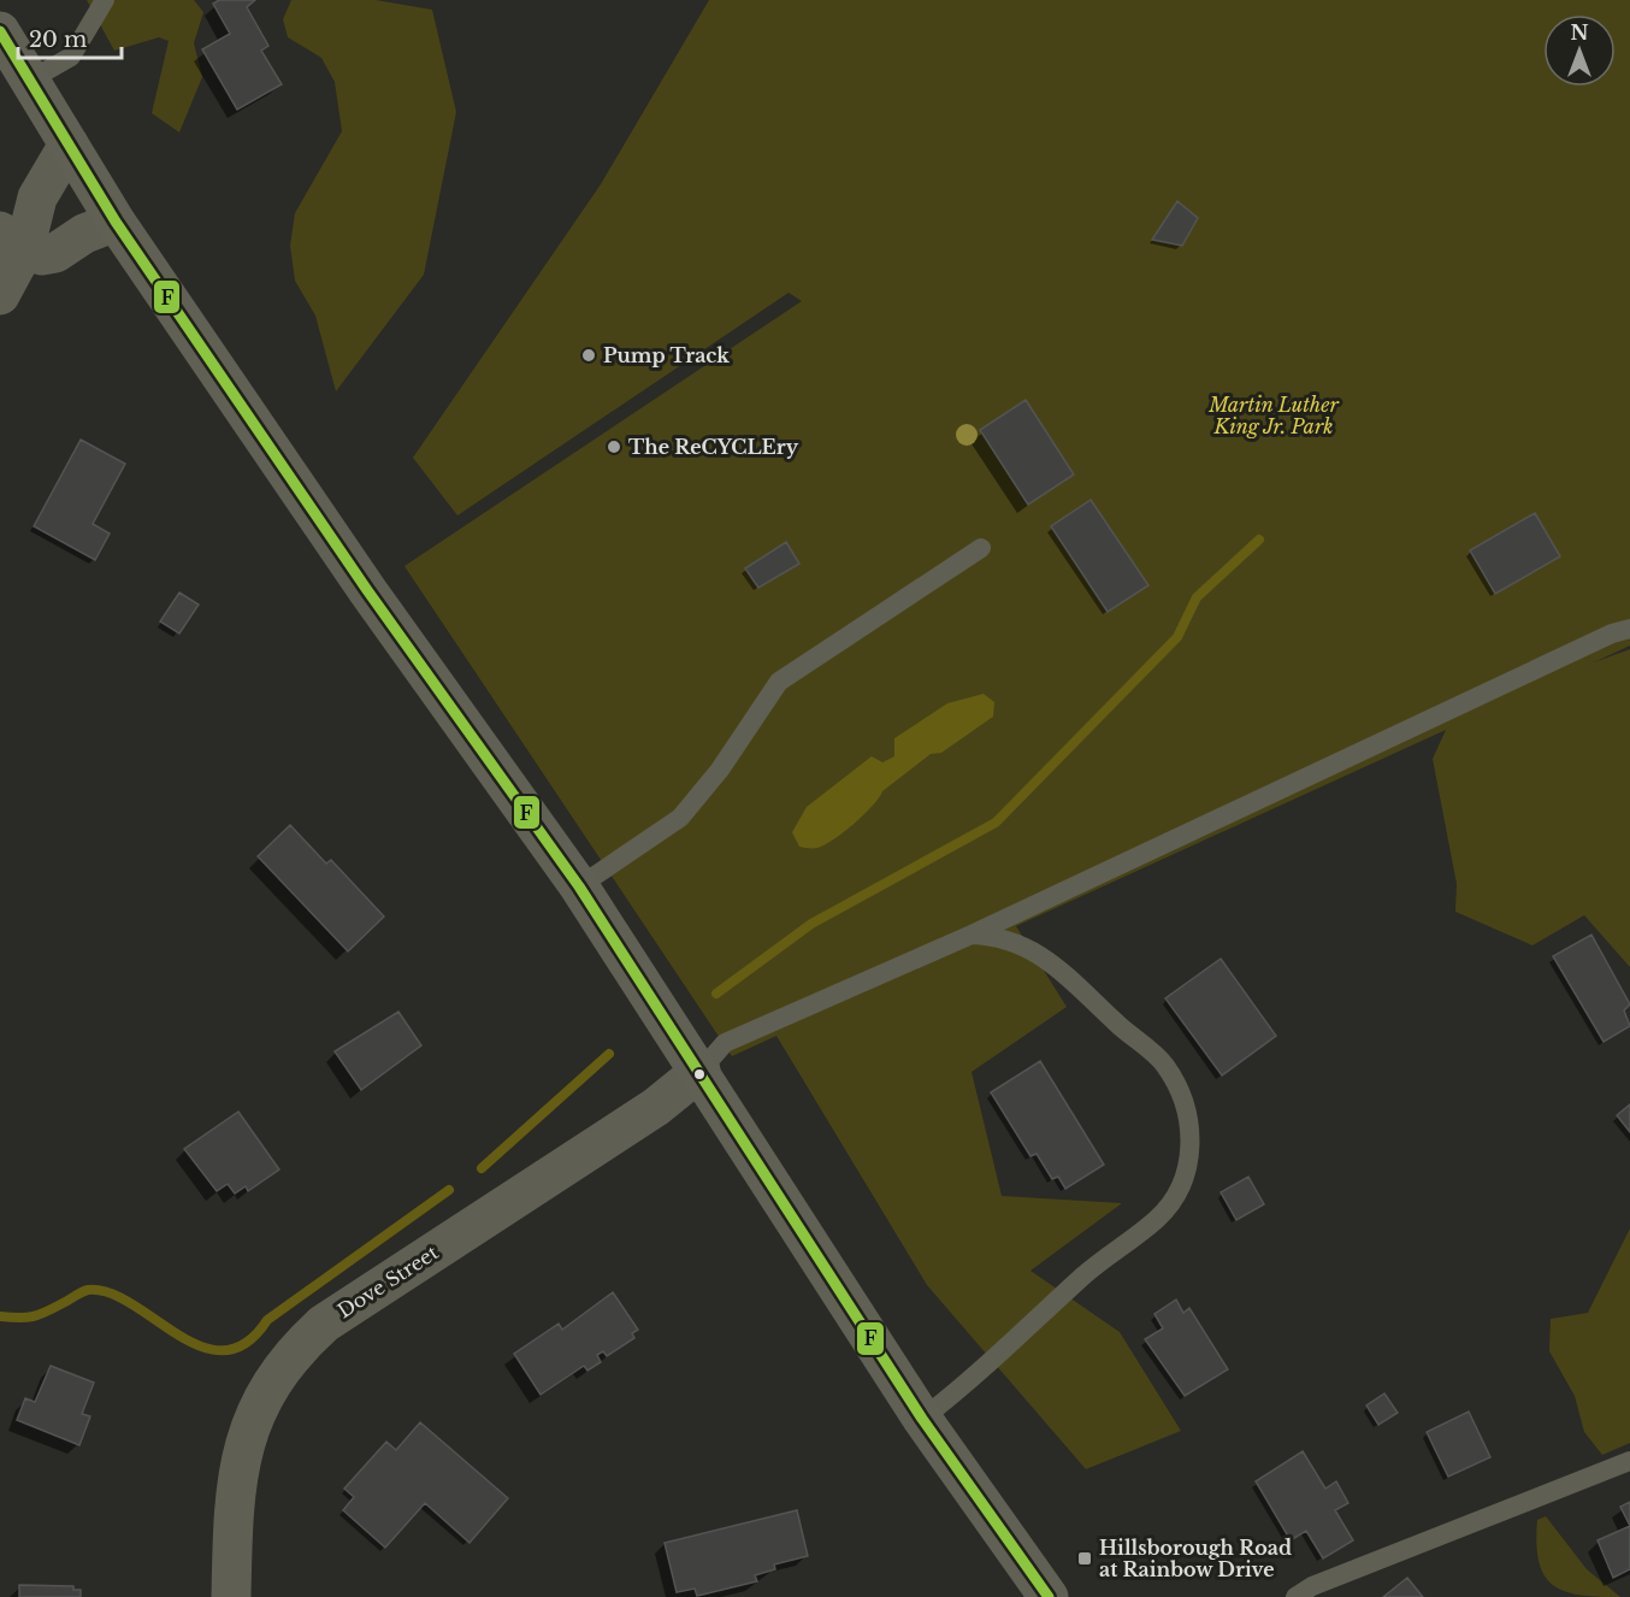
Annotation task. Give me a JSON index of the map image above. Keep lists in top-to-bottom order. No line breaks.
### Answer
{"streets":{"street":["Dove Street"]},"parks":["Martin Luther King Jr. Park"],"places":{"other":["Pump Track","The ReCYCLEry"],"transit":["Hillsborough Road at Rainbow Drive"]},"lines":["transit line F"],"scale_bar":"20 m","north":"top"}
